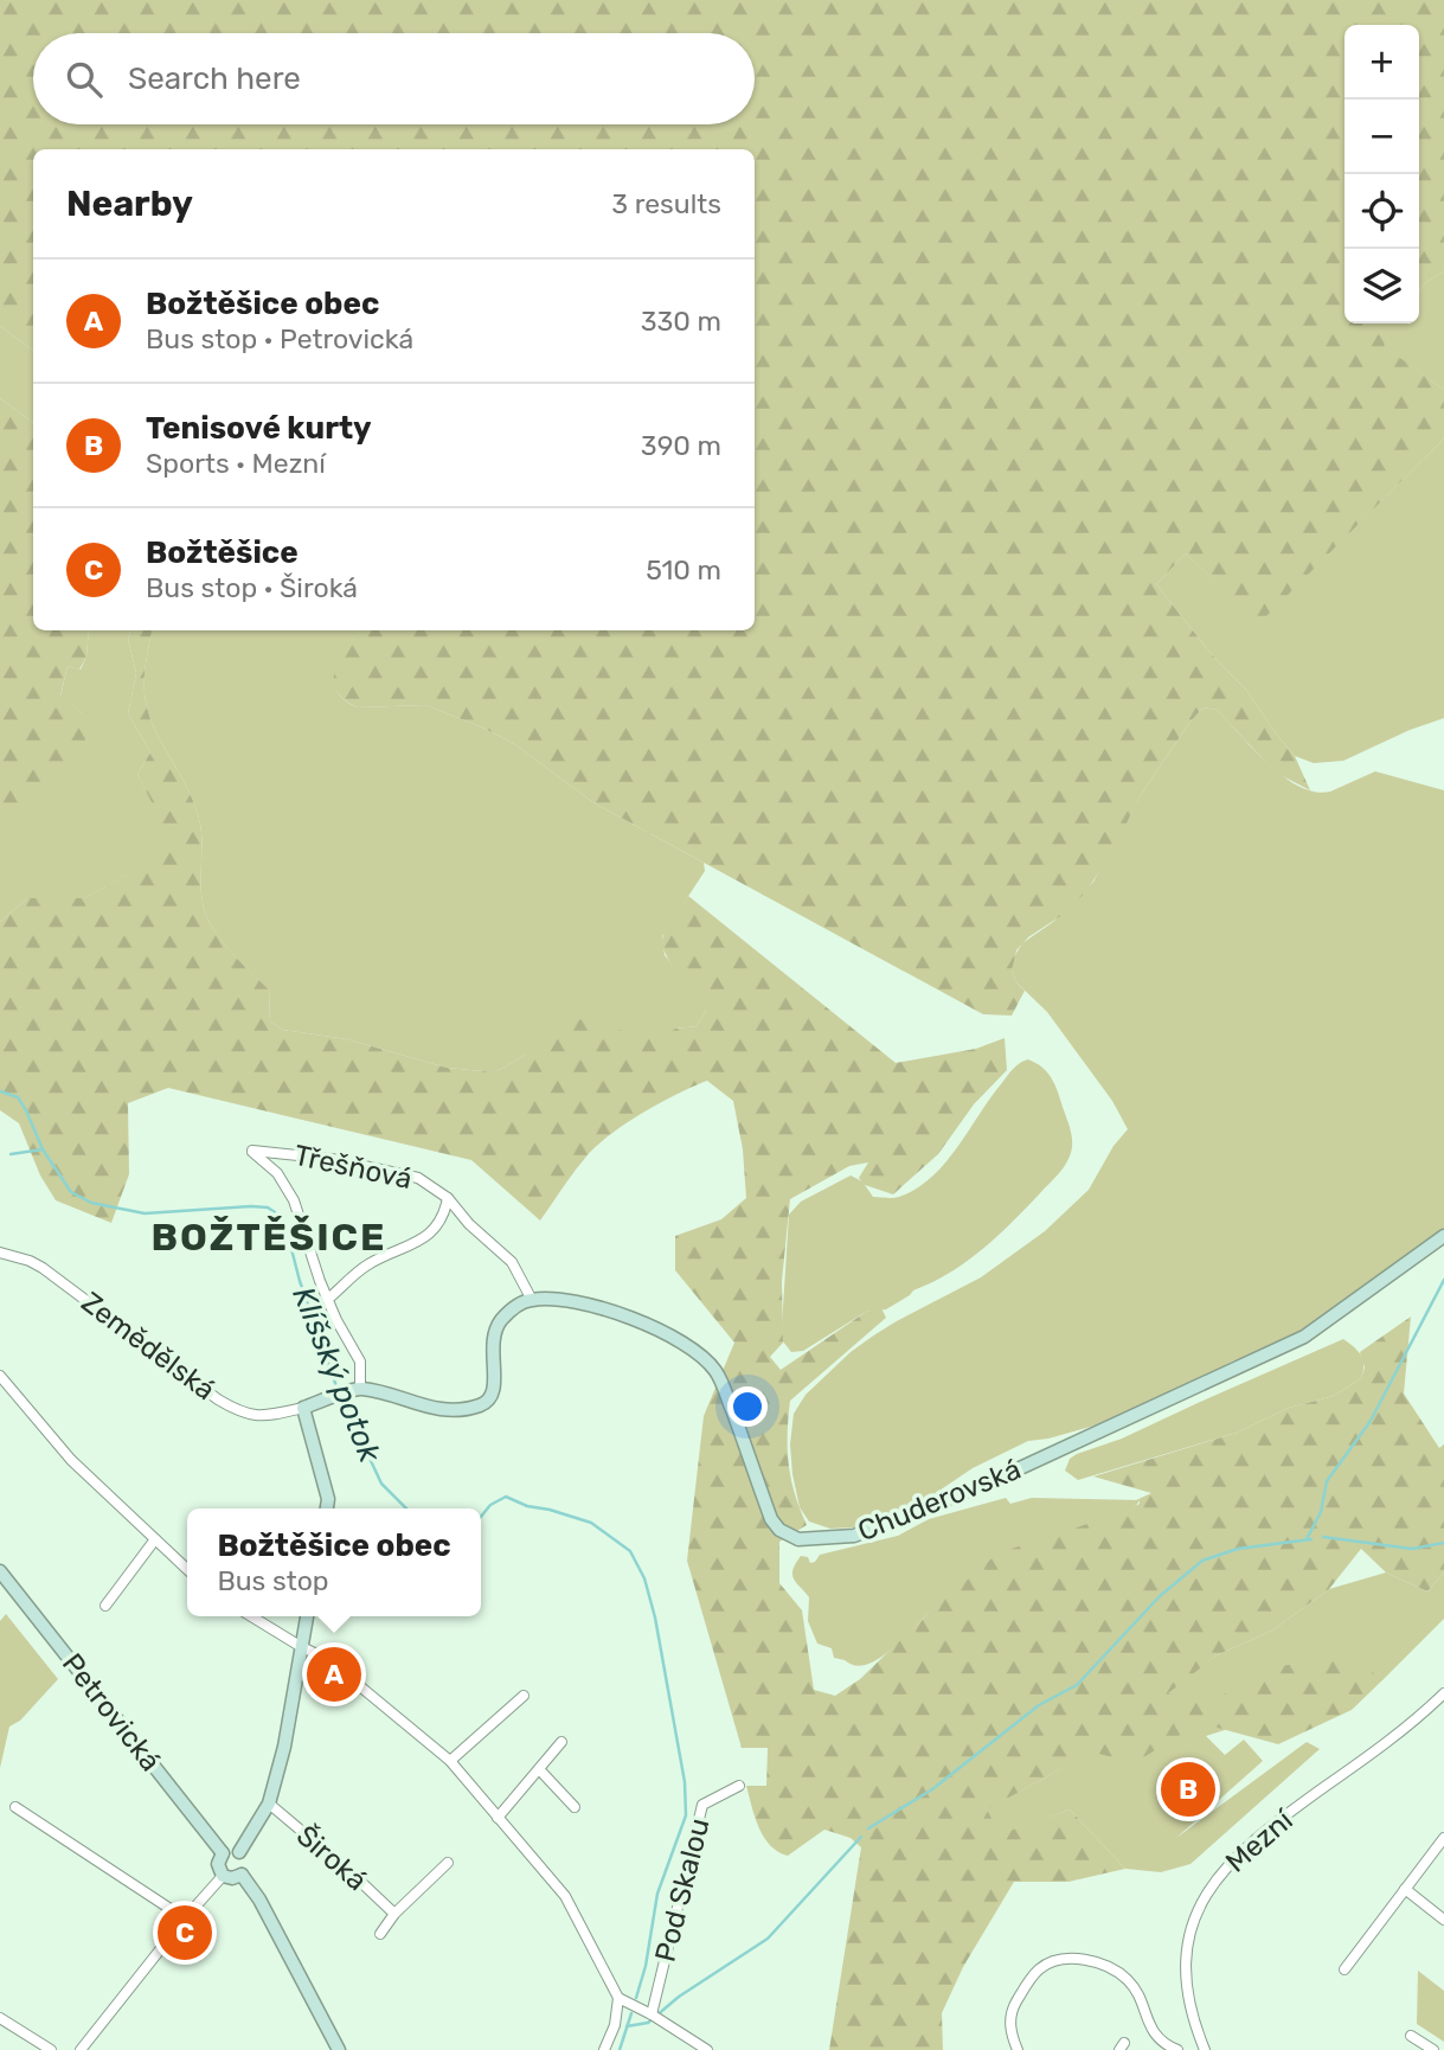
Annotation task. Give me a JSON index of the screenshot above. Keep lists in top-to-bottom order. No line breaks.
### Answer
{"streets":{"street":["Třešňová","Zemědělská","Chuderovská","Petrovická","Mezní","Široká","Pod Skalou"]},"crossings":[["Třešňová","Chuderovská"],["Petrovická","Široká"]],"districts":["BOŽTĚŠICE"],"water":["Klíšský potok"],"page":{"map_buttons":["+","−"],"search":"Search here","heading":["Nearby","3 results"],"list":[{"mark":"A","name":"Božtěšice obec","note":"Bus stop · Petrovická","value":"330 m"},{"mark":"B","name":"Tenisové kurty","note":"Sports · Mezní","value":"390 m"},{"mark":"C","name":"Božtěšice","note":"Bus stop · Široká","value":"510 m"}],"popup":["Božtěšice obec","Bus stop"],"pins":["A","B","C"]}}
